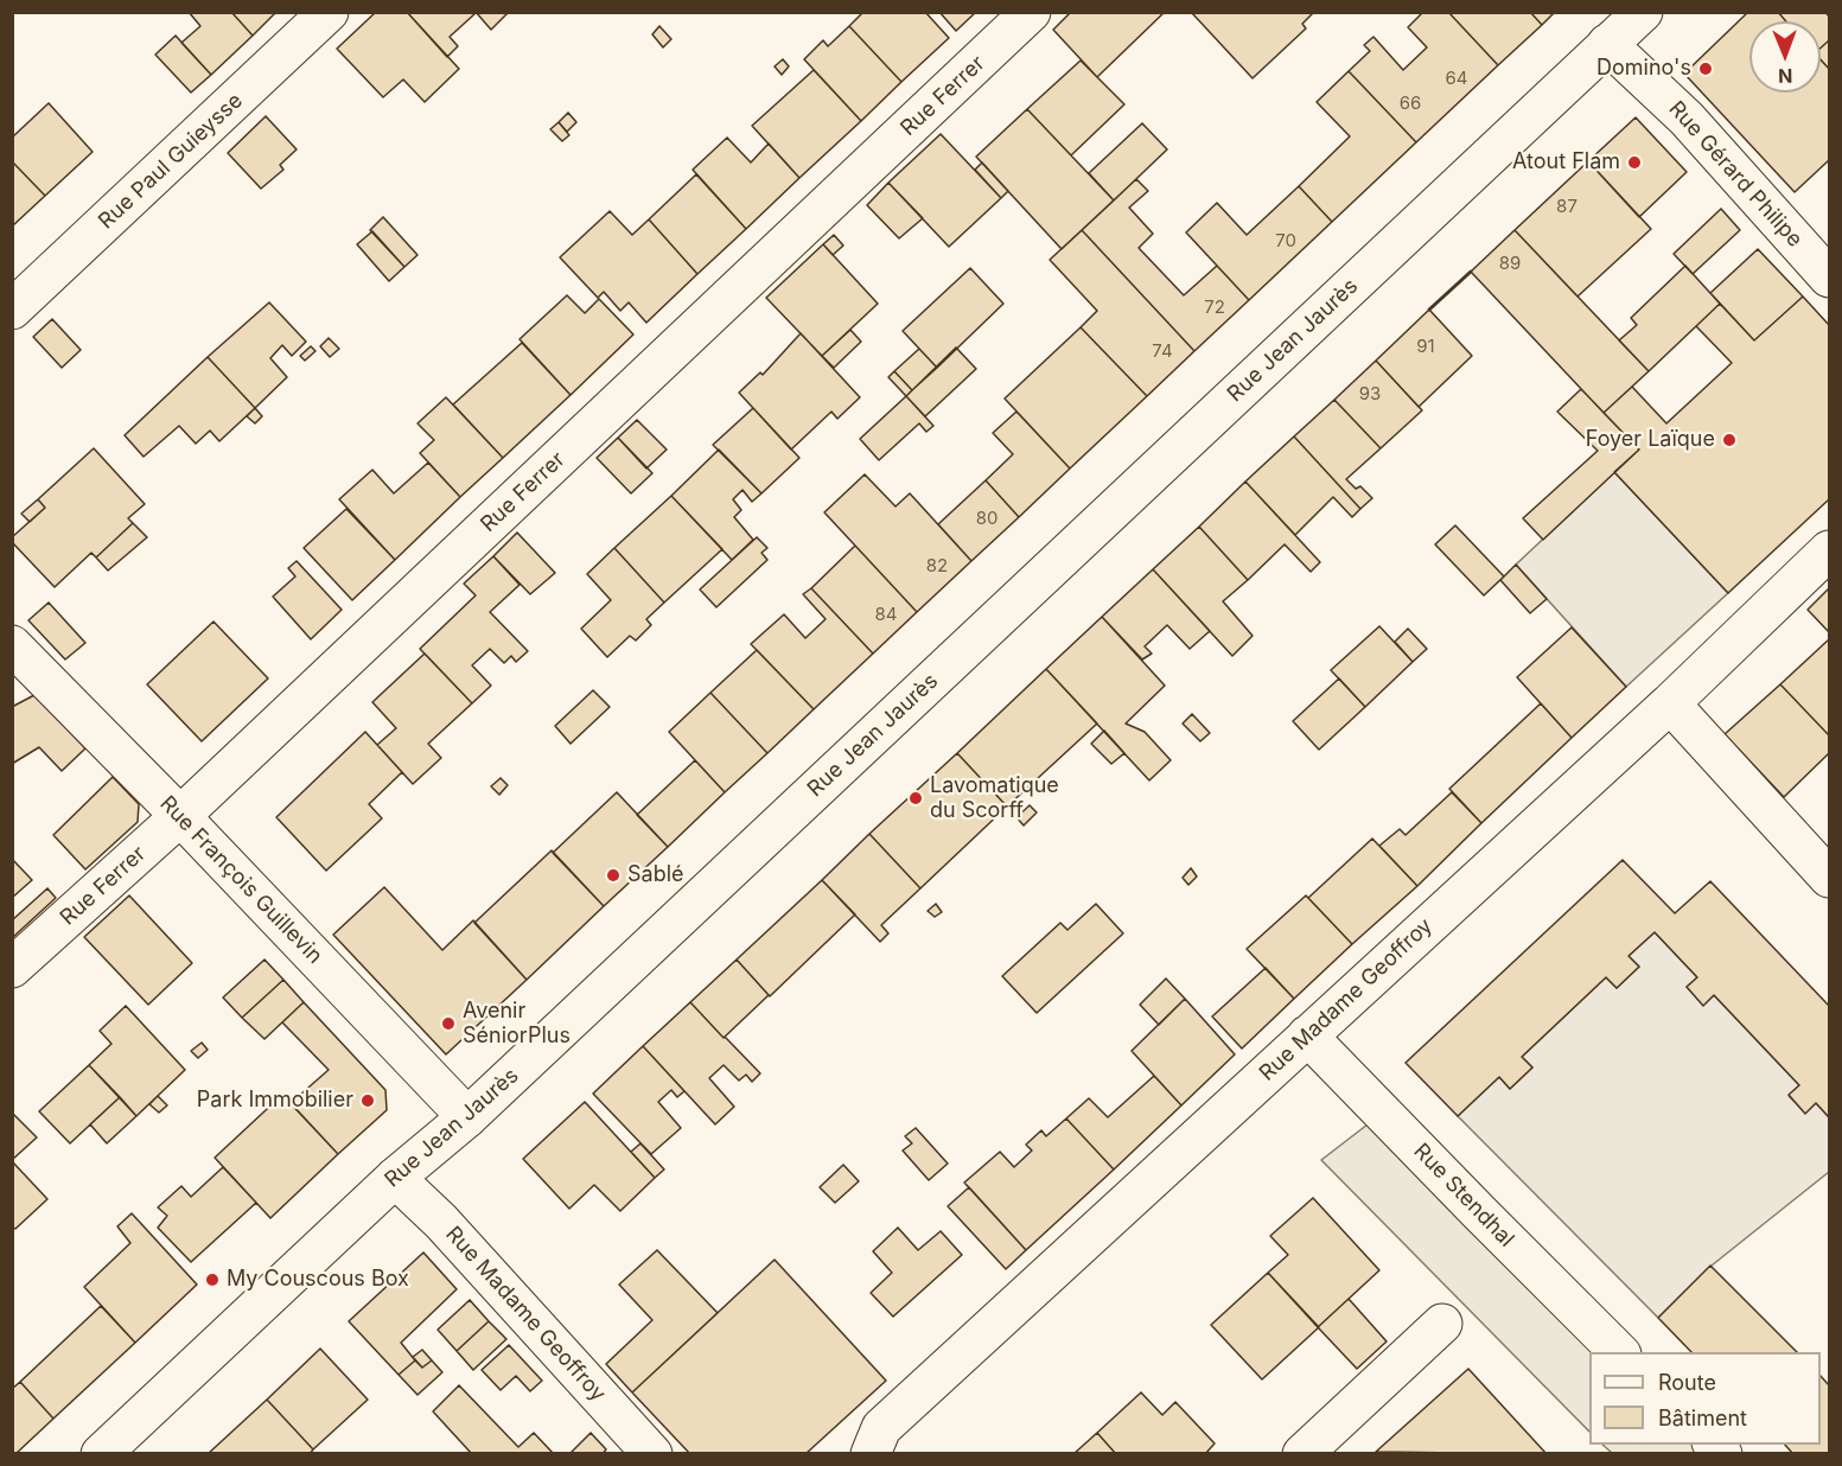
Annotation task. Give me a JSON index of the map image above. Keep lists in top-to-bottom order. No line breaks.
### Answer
{"streets":{"street":["Rue Ferrer","Rue Paul Guieysse","Rue Gérard Philipe","Rue Jean Jaurès","Rue François Guillevin","Rue Madame Geoffroy","Rue Stendhal"]},"crossings":[["Rue Ferrer","Rue François Guillevin"],["Rue Gérard Philipe","Rue Jean Jaurès"],["Rue Jean Jaurès","Rue François Guillevin"],["Rue Jean Jaurès","Rue Madame Geoffroy"],["Rue Madame Geoffroy","Rue Stendhal"]],"places":["Domino's","Atout Flam","Foyer Laïque","Lavomatique du Scorff","Sablé","Avenir SéniorPlus","Park Immobilier","My Couscous Box"],"house_numbers":["64","66","87","70","89","72","91","74","93","80","82","84"],"legend":["Route","Bâtiment"],"north":"bottom"}
